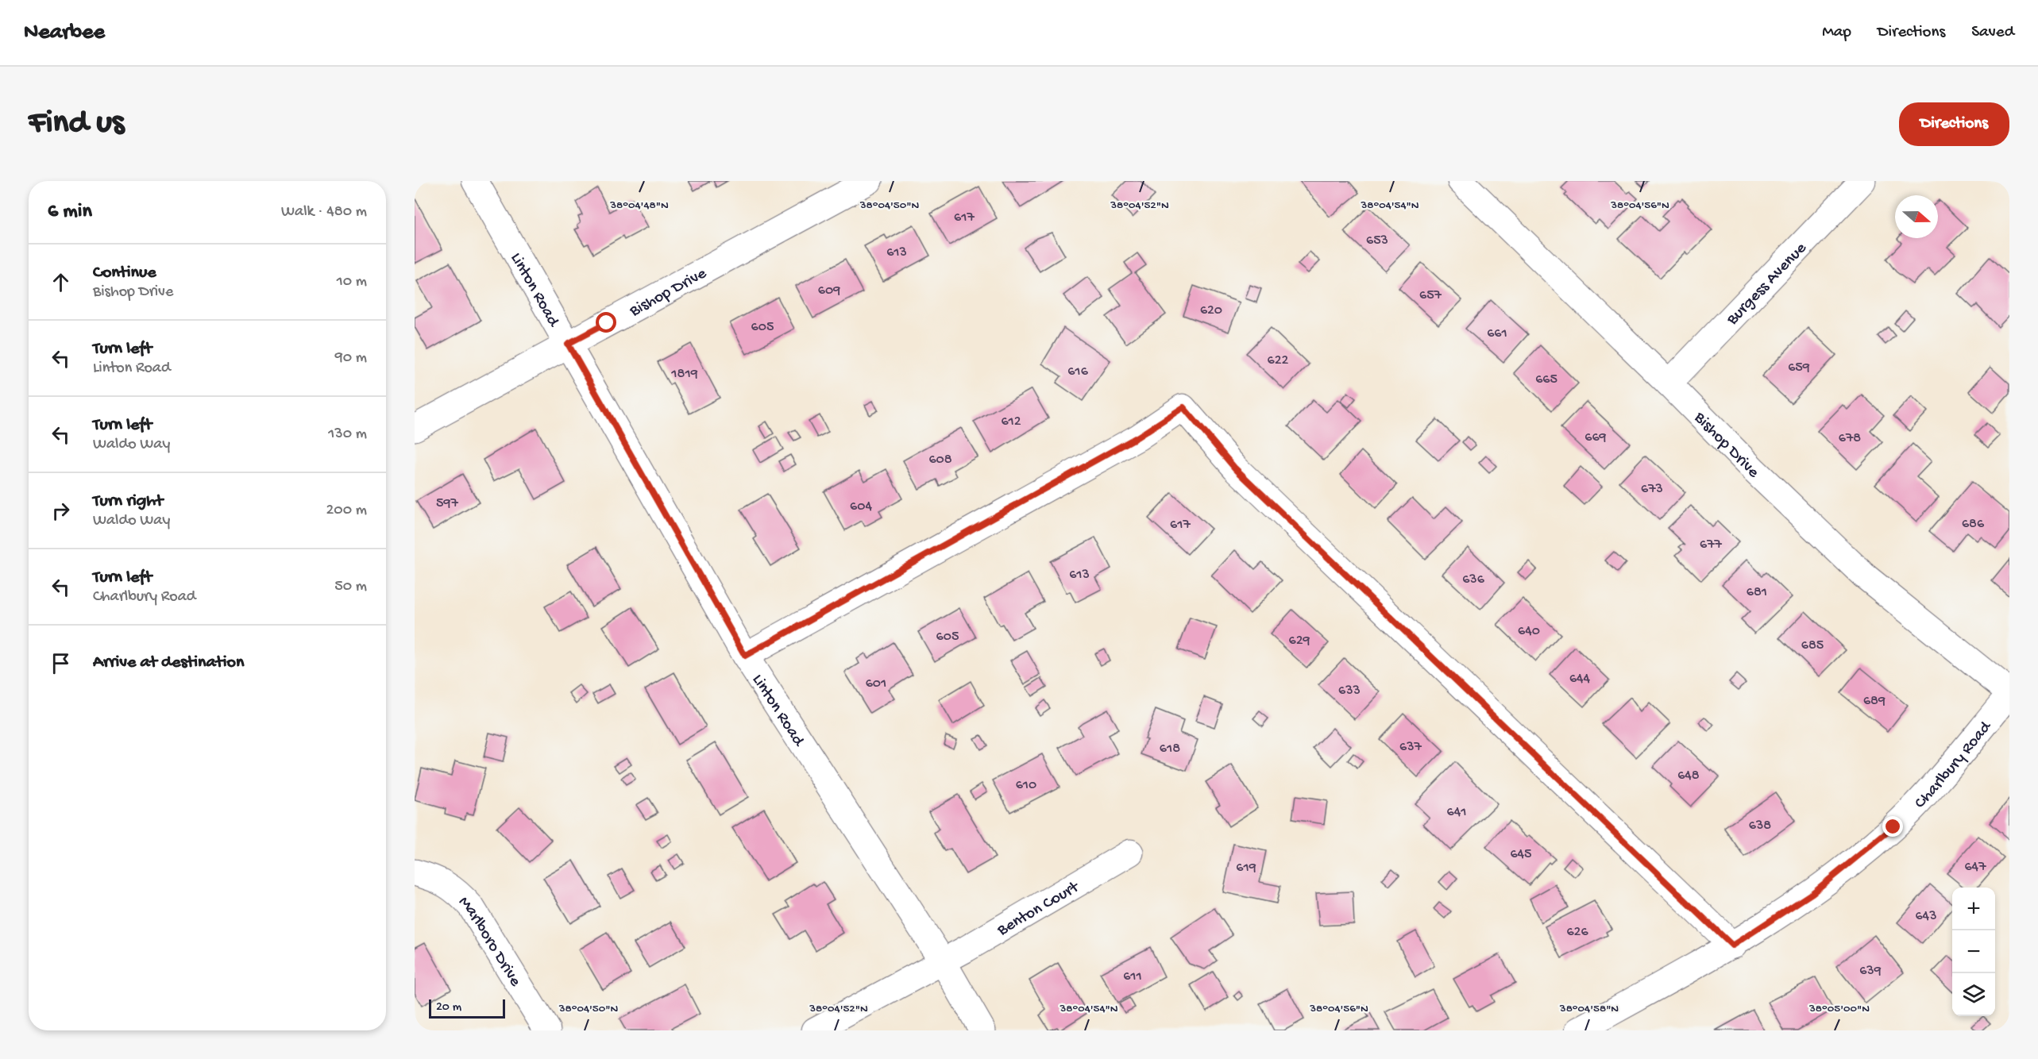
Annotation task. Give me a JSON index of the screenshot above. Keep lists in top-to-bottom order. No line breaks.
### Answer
{"streets":{"street":["Burgess Avenue","Linton Road","Bishop Drive","Charlbury Road","Benton Court","Marlboro Drive"]},"crossings":[["Burgess Avenue","Bishop Drive"],["Linton Road","Bishop Drive"],["Linton Road","Benton Court"],["Bishop Drive","Charlbury Road"]],"house_numbers":["617","653","613","609","657","620","605","661","622","659","616","1819","665","612","669","678","608","673","597","604","686","617","677","613","636","681","640","605","629","685","644","601","633","689","637","618","648","610","641","638","645","647","619","643","626","639","611"],"scale_bar":"20 m","north":"right","page":{"header":"Nearbee","nav":["Map","Directions","Saved"],"buttons":"Directions","title":"Find us","heading":["6 min","Walk · 480 m"],"list":[["Continue","Bishop Drive","10 m"],["Turn left","Linton Road","90 m"],["Turn left","Waldo Way","130 m"],["Turn right","Waldo Way","200 m"],["Turn left","Charlbury Road","50 m"],"Arrive at destination"],"map_buttons":["+","−"],"scale":"20 m"},"coordinates":["38°04'50\"N","38°04'52\"N","38°04'48\"N","38°04'54\"N","38°04'56\"N","38°04'58\"N","38°05'00\"N"]}
